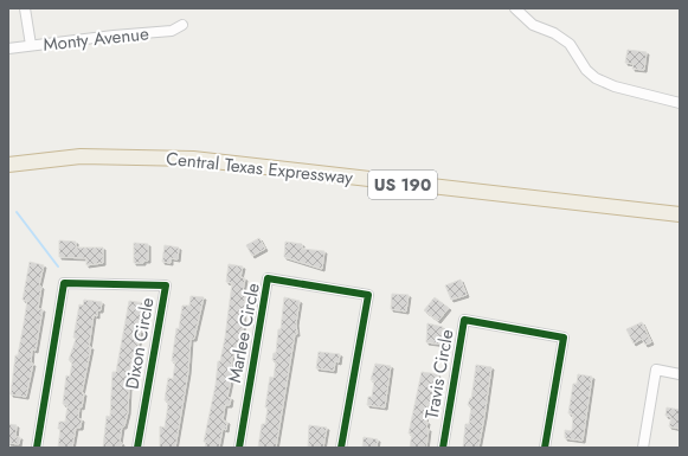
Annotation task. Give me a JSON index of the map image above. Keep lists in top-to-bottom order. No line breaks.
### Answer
{"streets":{"highway":["Central Texas Expressway","US 190"],"street":["Monty Avenue","Marlee Circle","Dixon Circle","Travis Circle"]}}
